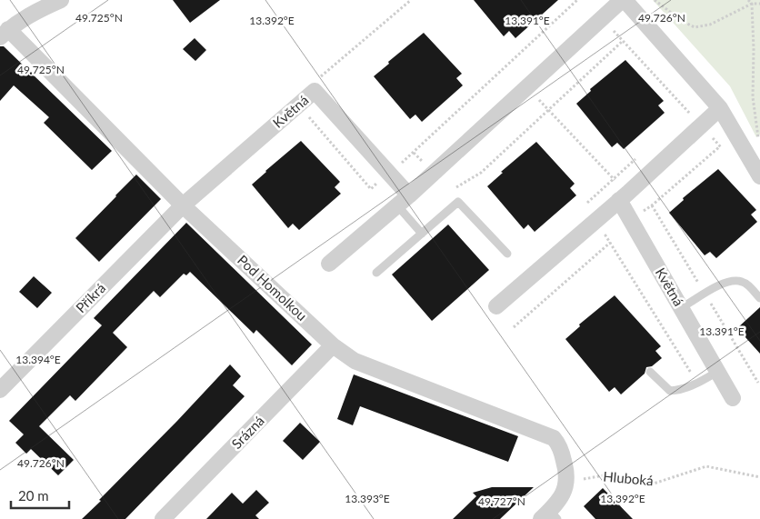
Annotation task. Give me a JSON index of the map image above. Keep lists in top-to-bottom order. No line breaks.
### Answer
{"streets":{"street":["Květná","Pod Homolkou","Příkrá","Srázná"],"path":["Hluboká"]},"crossings":[["Květná","Pod Homolkou"],["Květná","Příkrá"],["Pod Homolkou","Příkrá"],["Pod Homolkou","Srázná"],["Pod Homolkou","Hluboká"]],"scale_bar":"20 m","coordinates":["49.725°N","49.726°N","13.392°E","13.391°E","13.394°E","13.393°E","49.727°N"]}
